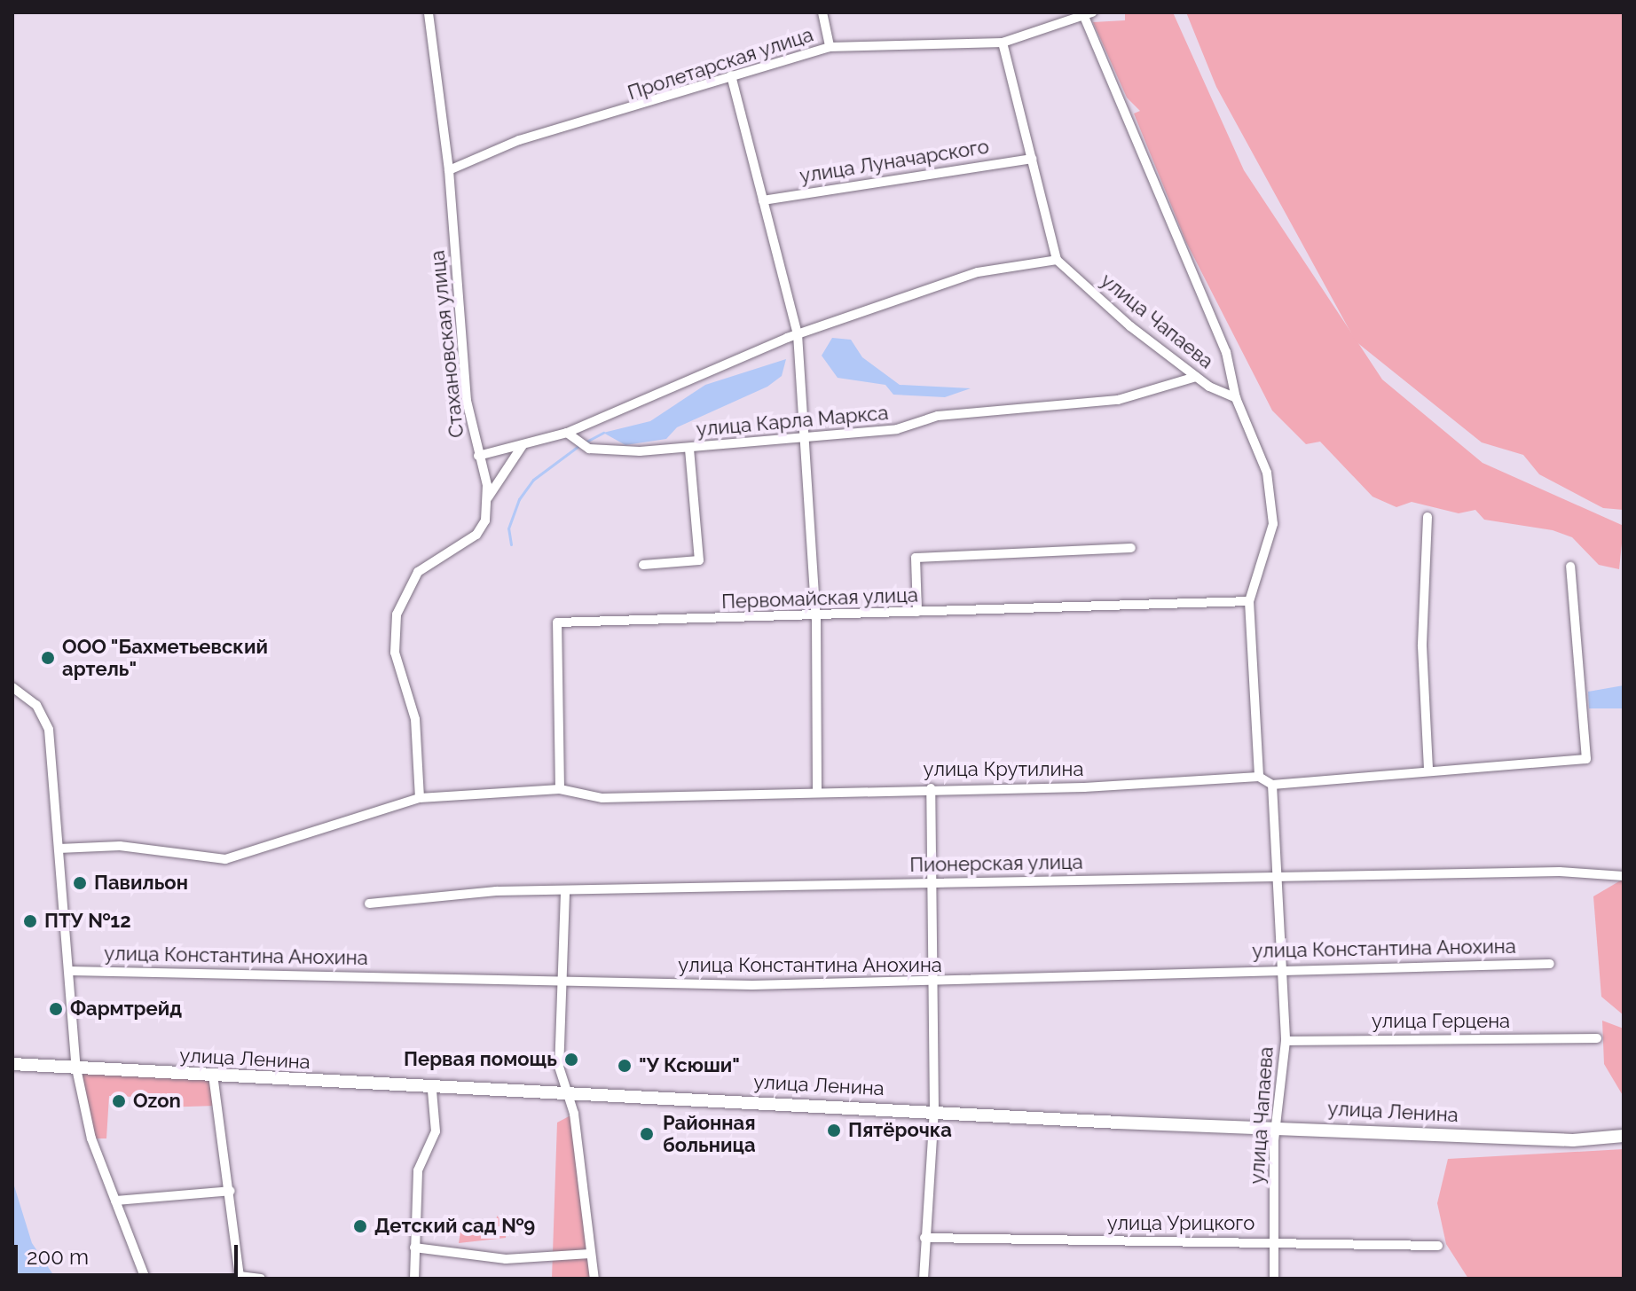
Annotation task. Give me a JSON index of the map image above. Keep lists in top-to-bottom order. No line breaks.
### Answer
{"streets":{"main road":["улица Ленина"],"street":["Пролетарская улица","улица Луначарского","улица Чапаева","Стахановская улица","улица Карла Маркса","Первомайская улица","улица Крутилина","Пионерская улица","улица Константина Анохина","улица Герцена","улица Урицкого"]},"crossings":[["Пролетарская улица","Стахановская улица"],["улица Чапаева","улица Карла Маркса"],["улица Чапаева","Пионерская улица"],["улица Чапаева","улица Константина Анохина"],["улица Чапаева","улица Герцена"],["улица Чапаева","улица Ленина"],["улица Чапаева","улица Урицкого"],["Стахановская улица","улица Крутилина"],["Первомайская улица","улица Крутилина"]],"places":["ООО \"Бахметьевский артель\"","Павильон","ПТУ №12","Фармтрейд","Первая помощь","\"У Ксюши\"","Ozon","Пятёрочка","Районная больница","Детский сад №9"],"scale_bar":"200 m"}
